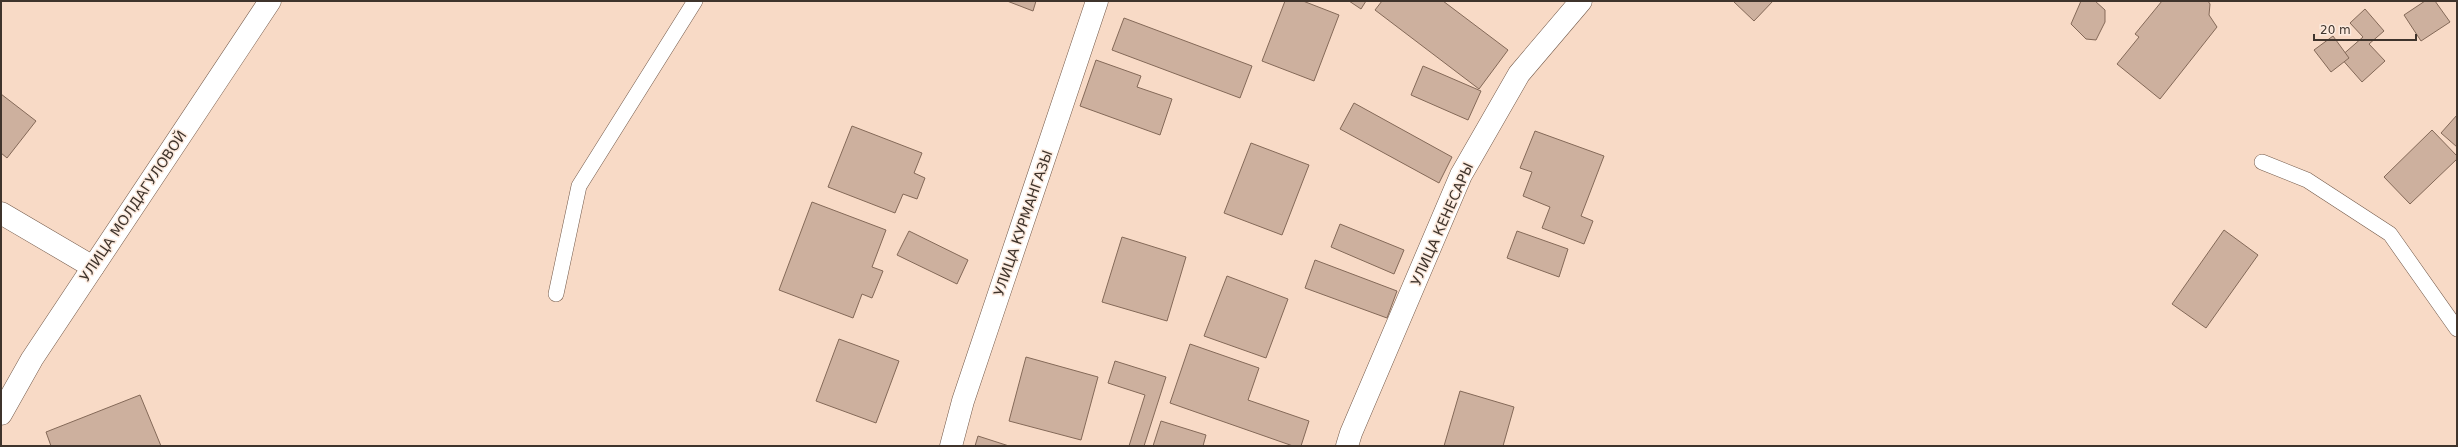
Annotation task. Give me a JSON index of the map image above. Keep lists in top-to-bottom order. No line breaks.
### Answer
{"streets":{"street":["УЛИЦА МОЛДАГУЛОВОЙ","УЛИЦА КУРМАНГАЗЫ","УЛИЦА КЕНЕСАРЫ"]},"scale_bar":"20 m"}
